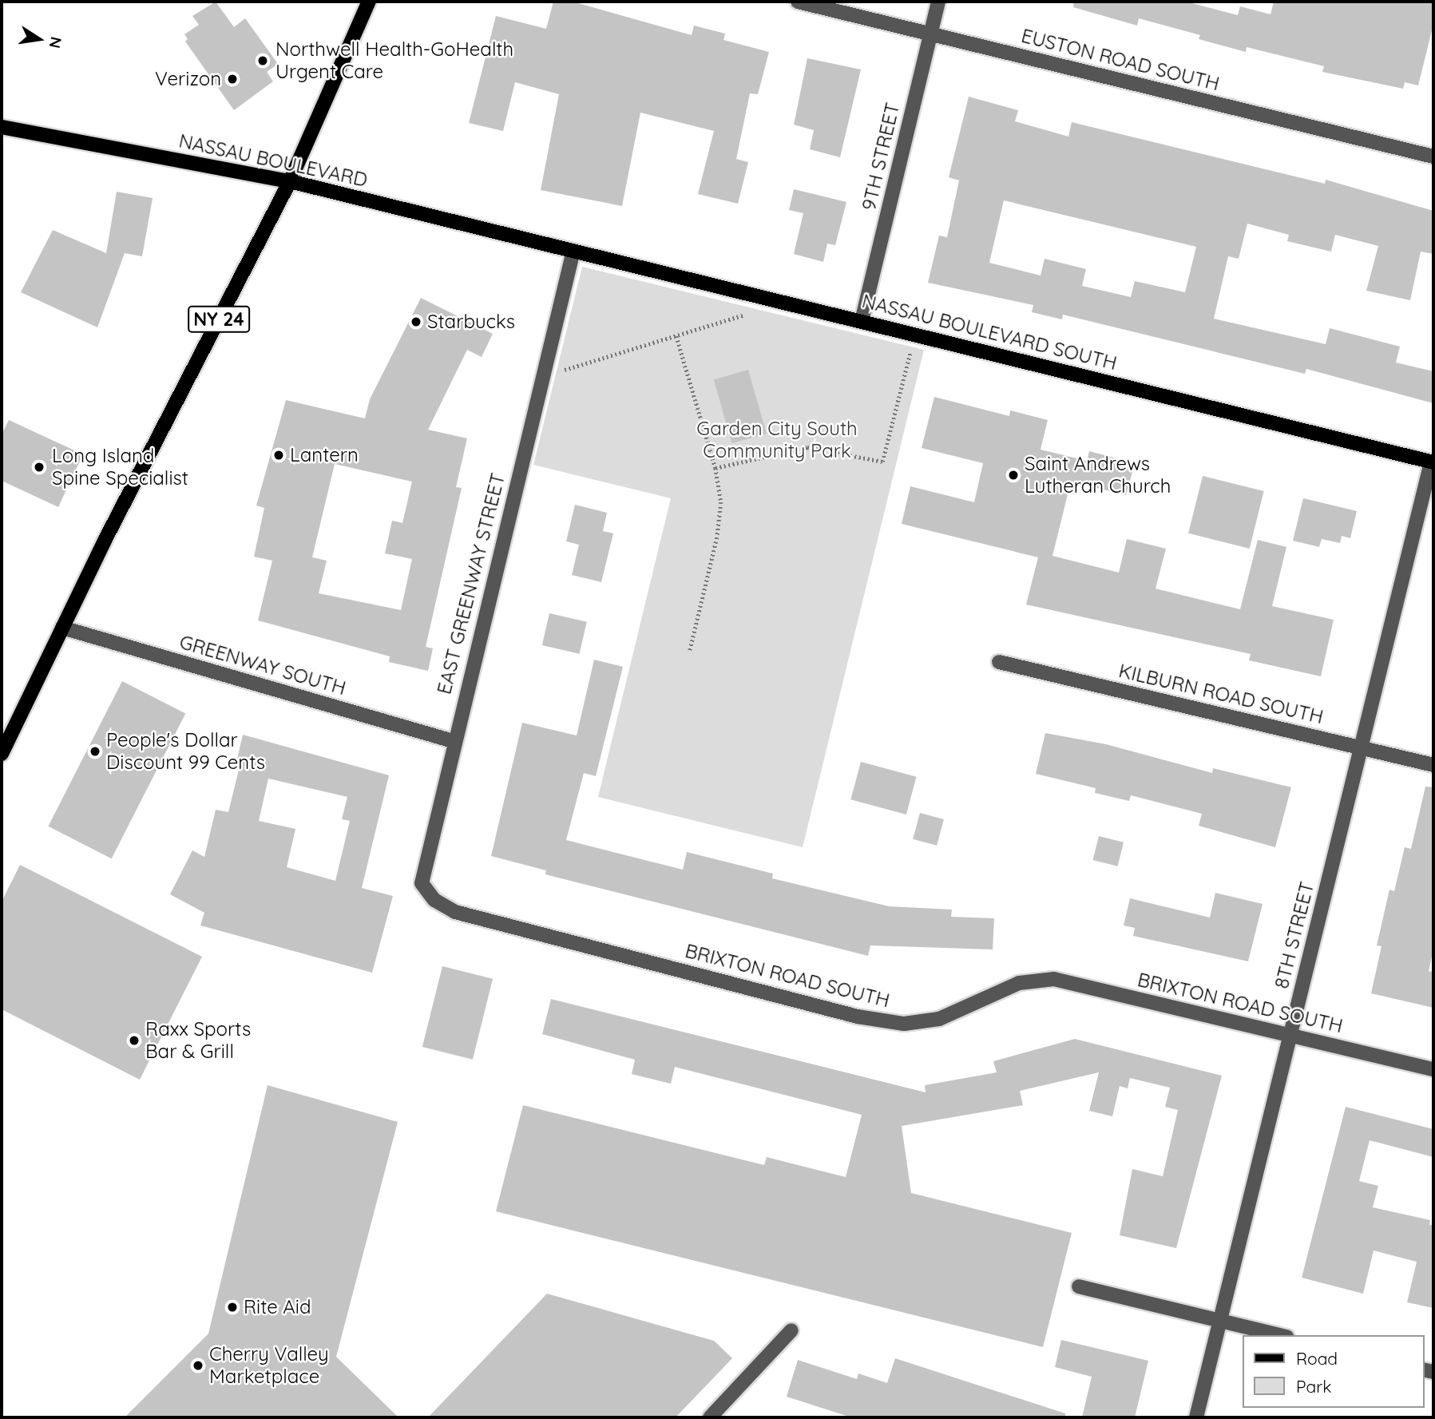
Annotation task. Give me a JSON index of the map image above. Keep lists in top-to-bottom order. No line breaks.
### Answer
{"streets":{"main road":["NASSAU BOULEVARD","NY 24","NASSAU BOULEVARD SOUTH"],"street":["EUSTON ROAD SOUTH","9TH STREET","EAST GREENWAY STREET","GREENWAY SOUTH","KILBURN ROAD SOUTH","8TH STREET","BRIXTON ROAD SOUTH"]},"crossings":[["EUSTON ROAD SOUTH","9TH STREET"],["9TH STREET","NASSAU BOULEVARD SOUTH"],["NASSAU BOULEVARD","NY 24"],["NASSAU BOULEVARD","NASSAU BOULEVARD SOUTH"],["NY 24","GREENWAY SOUTH"],["NASSAU BOULEVARD SOUTH","EAST GREENWAY STREET"],["NASSAU BOULEVARD SOUTH","8TH STREET"],["EAST GREENWAY STREET","GREENWAY SOUTH"],["EAST GREENWAY STREET","BRIXTON ROAD SOUTH"],["KILBURN ROAD SOUTH","8TH STREET"],["8TH STREET","BRIXTON ROAD SOUTH"]],"parks":["Garden City South Community Park"],"places":["Northwell Health-GoHealth Urgent Care","Verizon","Starbucks","Lantern","Long Island Spine Specialist","Saint Andrews Lutheran Church","People's Dollar Discount 99 Cents","Raxx Sports Bar & Grill","Rite Aid","Cherry Valley Marketplace"],"legend":["Road","Park"],"north":"right"}
